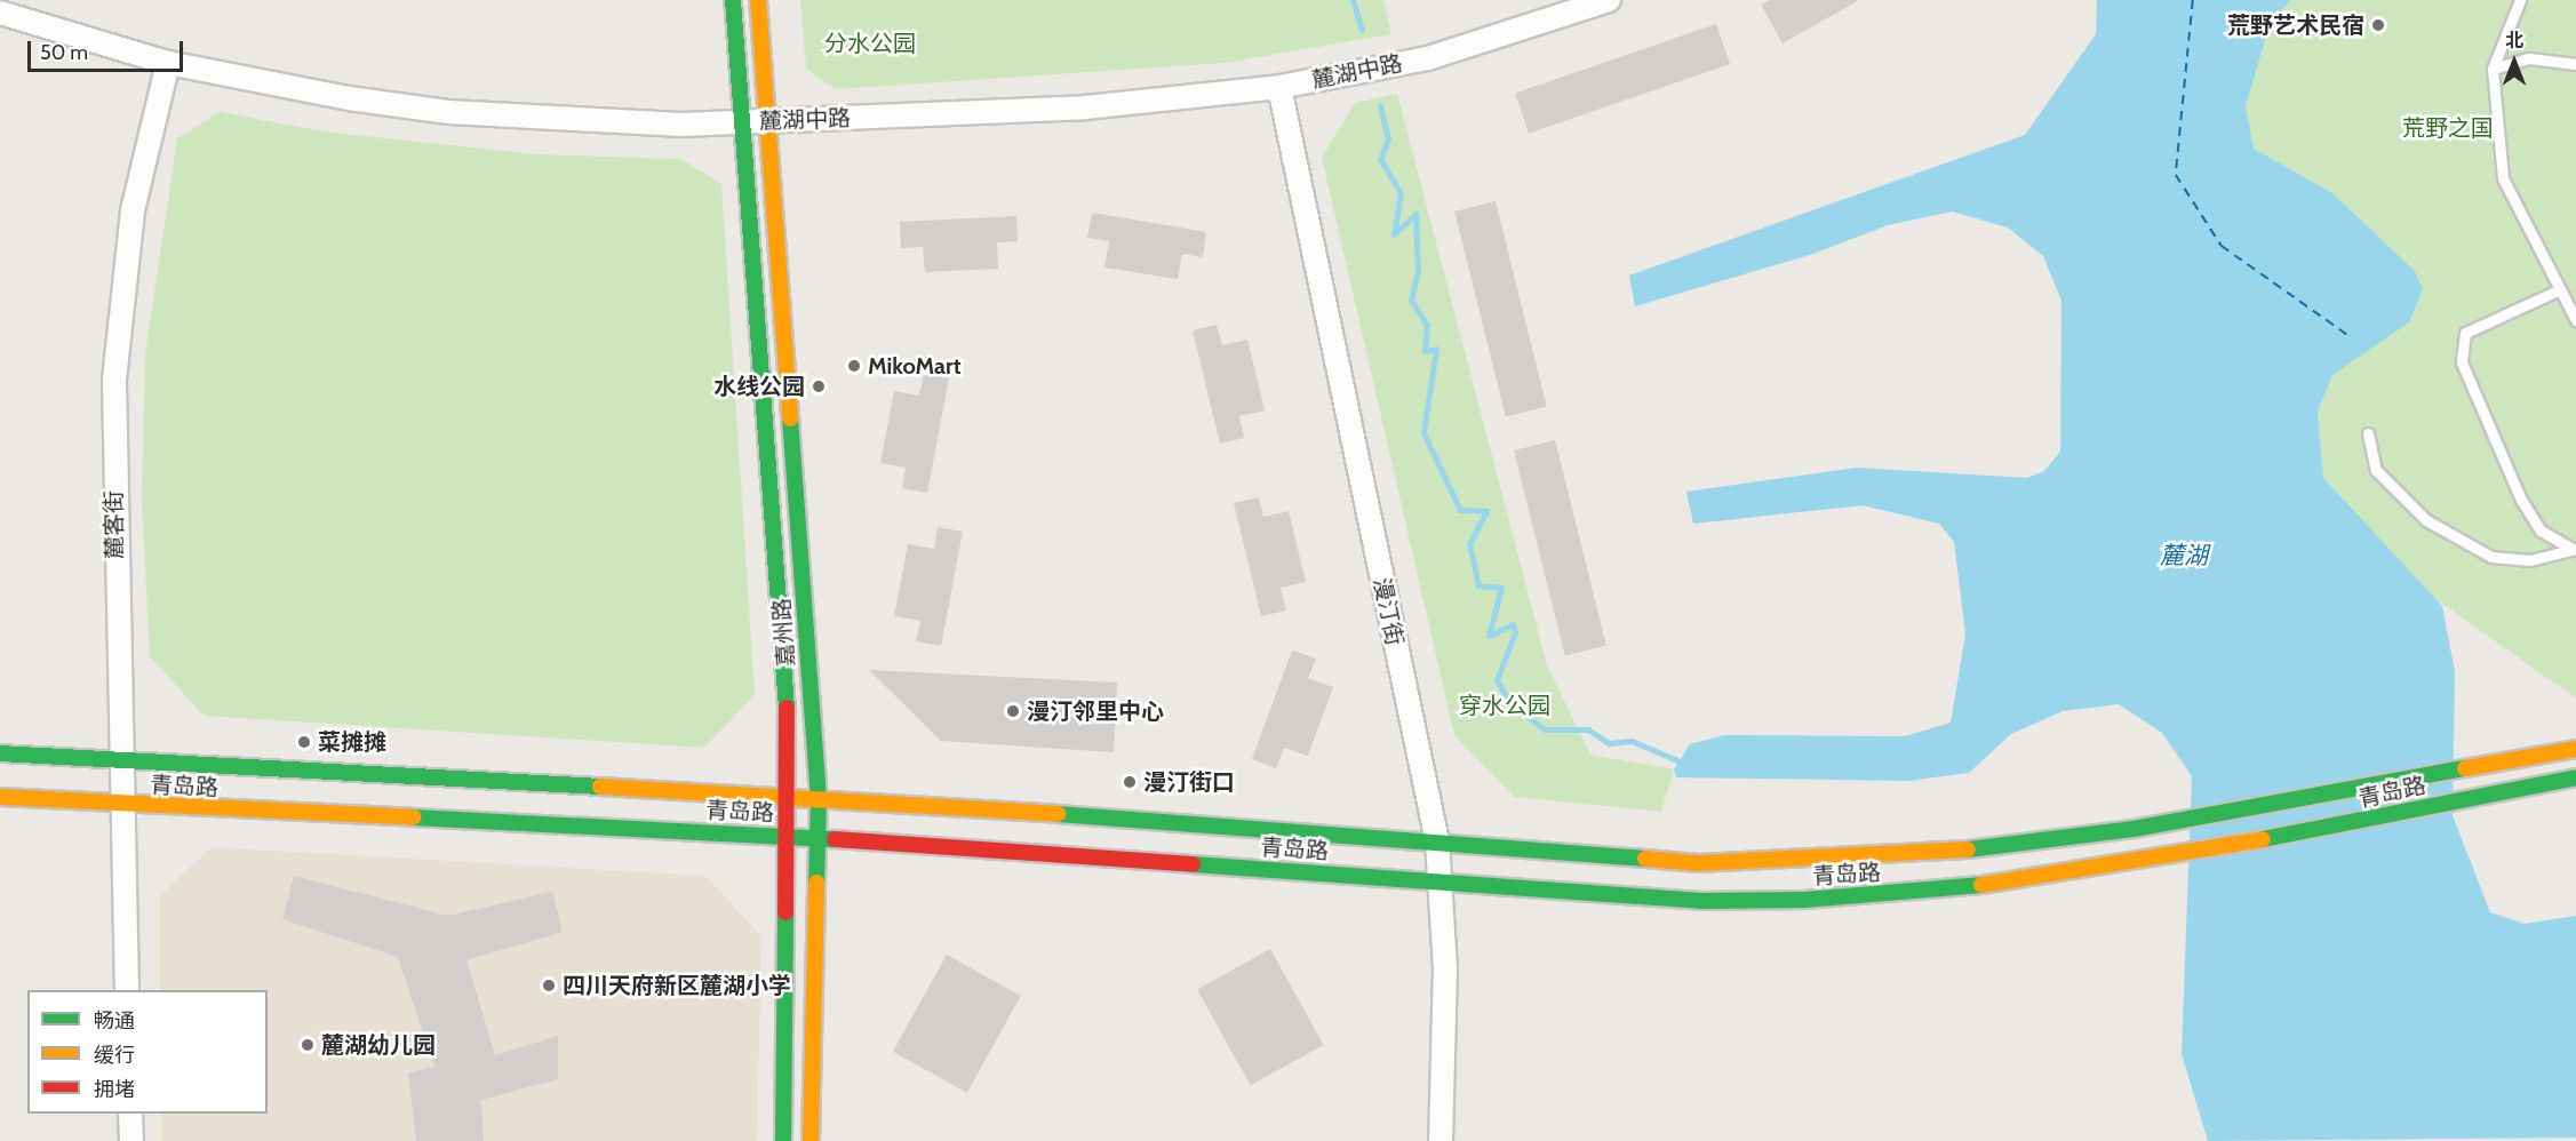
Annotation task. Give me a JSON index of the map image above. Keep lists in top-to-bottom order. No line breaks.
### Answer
{"streets":{"main road":["嘉州路","青岛路"],"street":["麓湖中路","麓客街","漫汀街"]},"crossings":[["麓湖中路","麓客街"],["麓湖中路","漫汀街"],["麓湖中路","嘉州路"],["麓客街","青岛路"],["漫汀街","青岛路"],["嘉州路","青岛路"]],"water":["麓湖"],"parks":["分水公园","荒野之国","穿水公园"],"places":["荒野艺术民宿","MikoMart","水线公园","漫汀邻里中心","菜摊摊","漫汀街口","四川天府新区麓湖小学","麓湖幼儿园"],"legend":["畅通","缓行","拥堵"],"scale_bar":"50 m","north":"top"}
